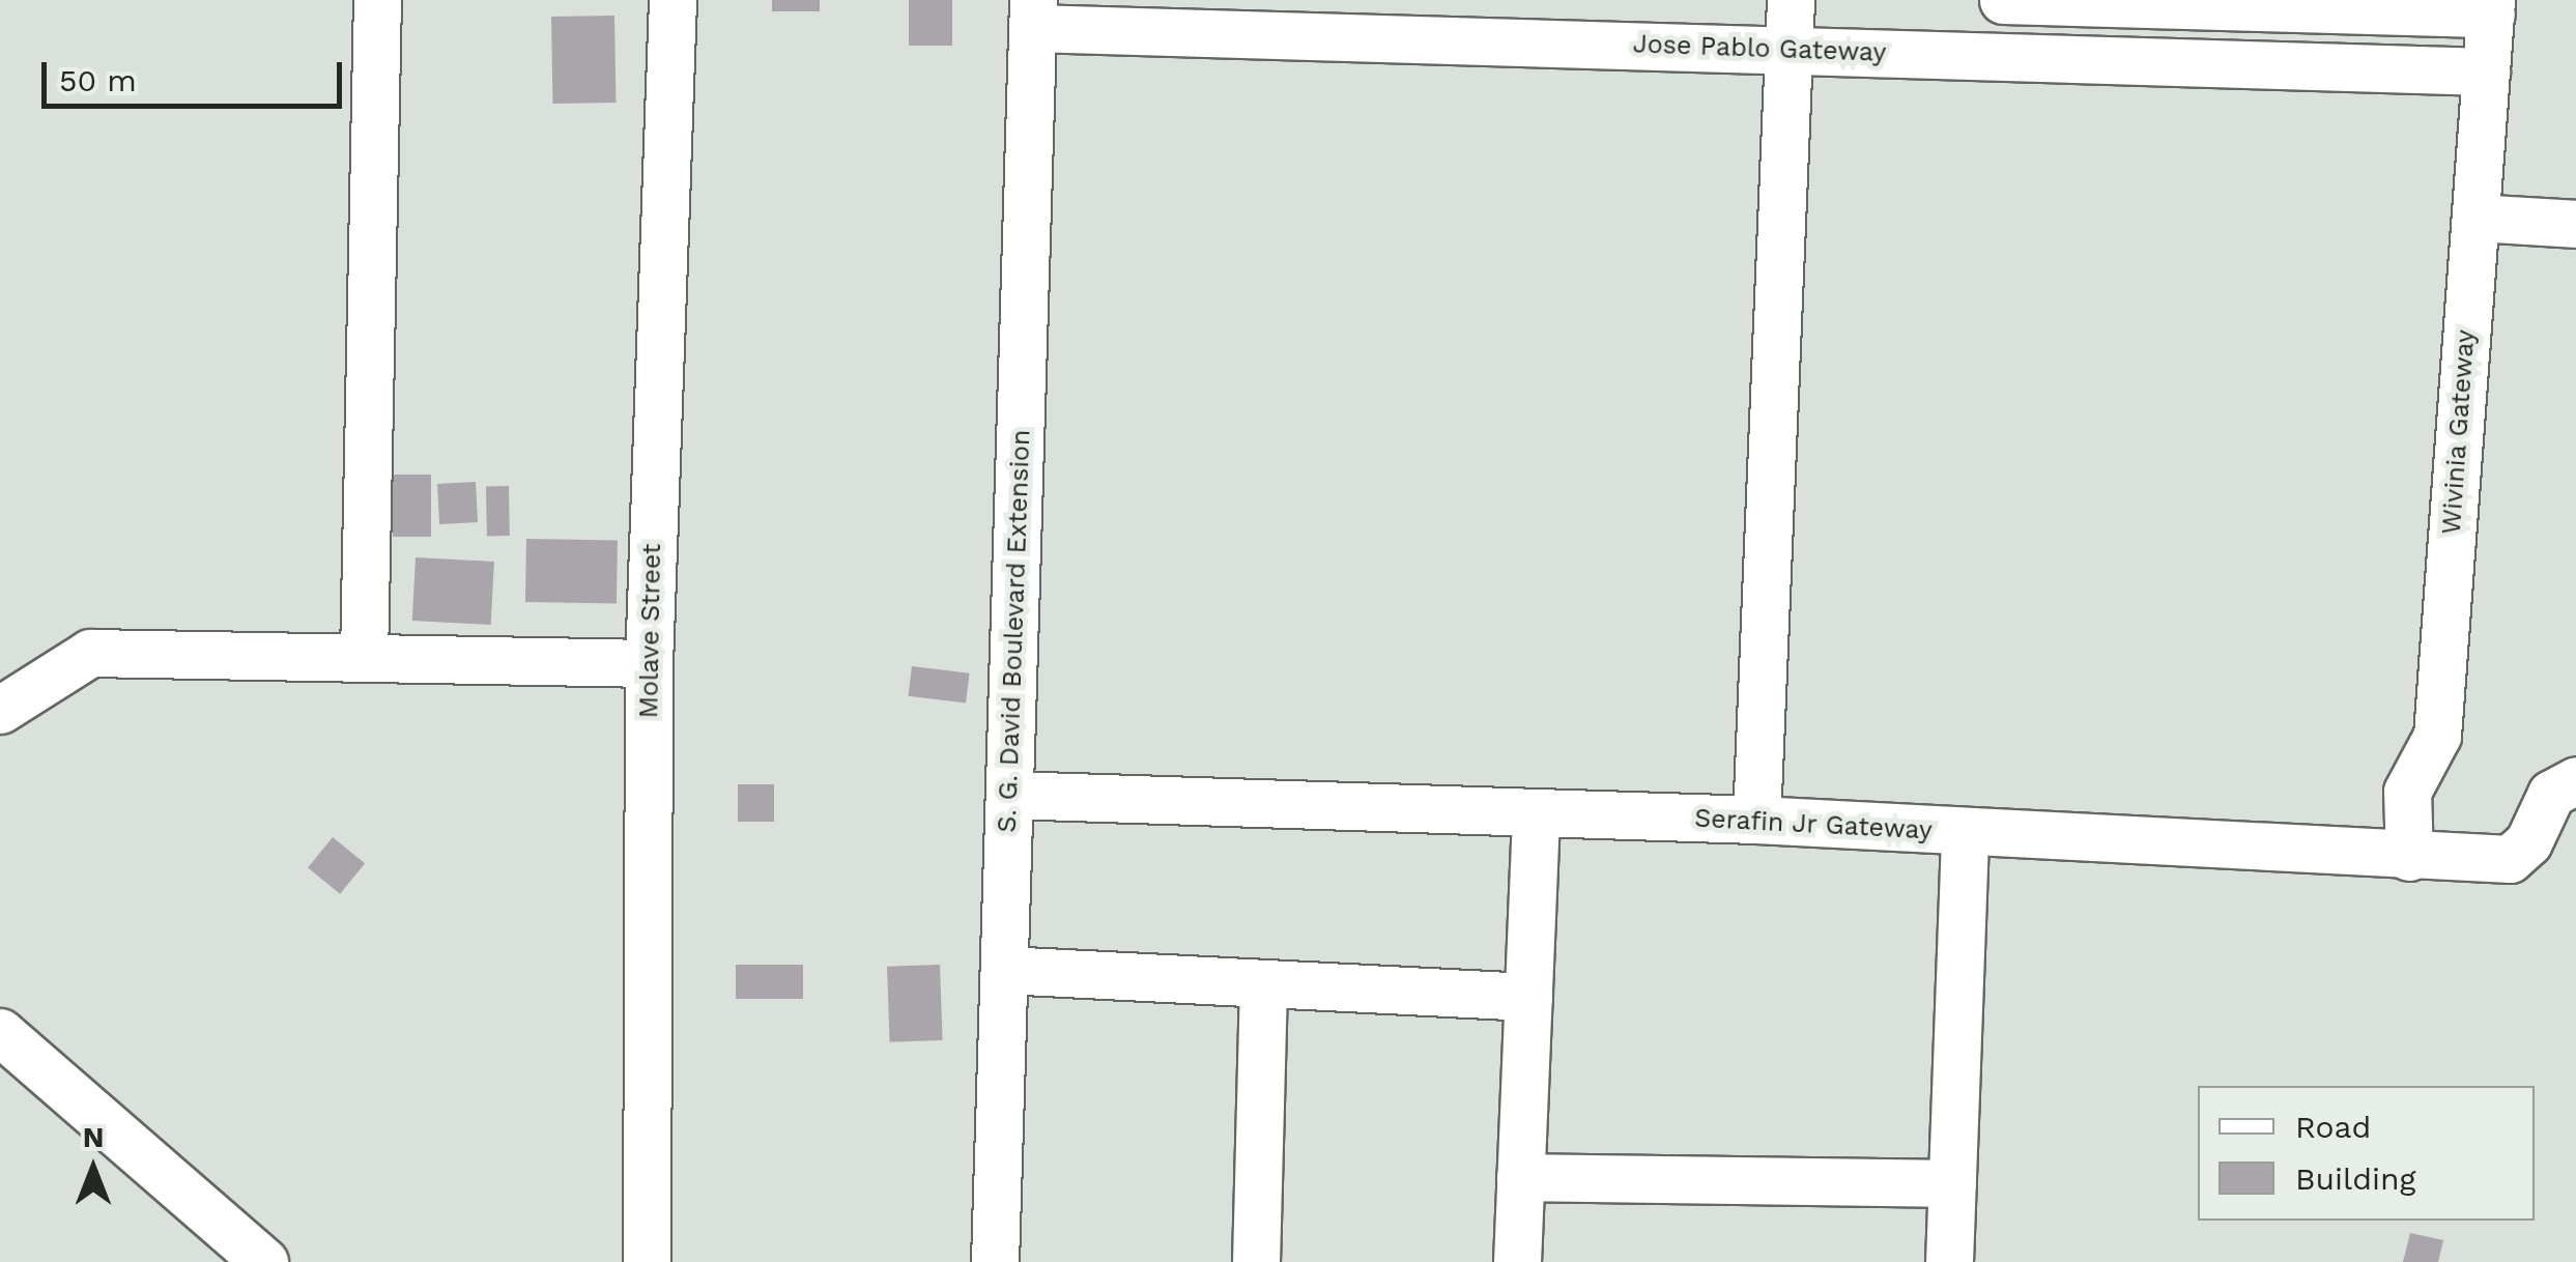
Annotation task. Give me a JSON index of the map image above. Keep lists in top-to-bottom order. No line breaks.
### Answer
{"streets":{"street":["Jose Pablo Gateway","Wivinia Gateway","Molave Street","S. G. David Boulevard Extension","Serafin Jr Gateway"]},"crossings":[["Jose Pablo Gateway","Wivinia Gateway"],["Jose Pablo Gateway","S. G. David Boulevard Extension"],["Wivinia Gateway","Serafin Jr Gateway"],["S. G. David Boulevard Extension","Serafin Jr Gateway"]],"legend":["Road","Building"],"scale_bar":"50 m","north":"top"}
